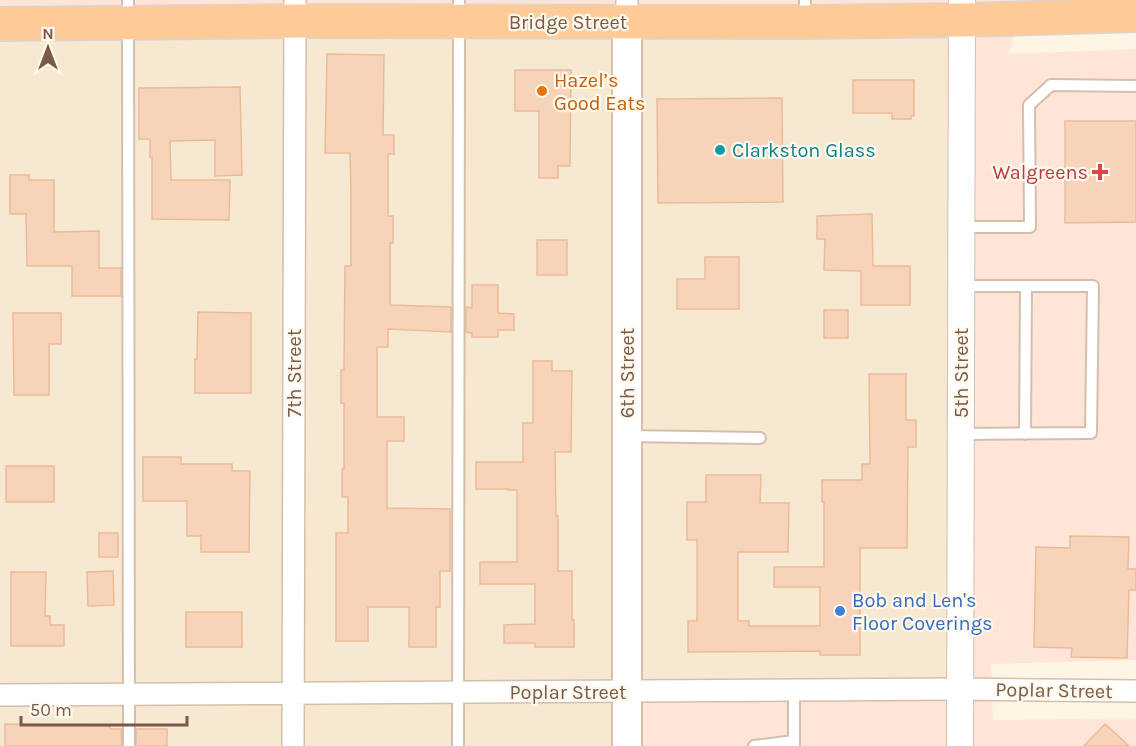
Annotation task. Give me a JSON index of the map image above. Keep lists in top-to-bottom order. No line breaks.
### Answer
{"streets":{"highway":["Bridge Street"],"main road":["6th Street"],"street":["7th Street","5th Street","Poplar Street"]},"crossings":[["Bridge Street","7th Street"],["Bridge Street","6th Street"],["Bridge Street","5th Street"],["7th Street","Poplar Street"],["6th Street","Poplar Street"],["5th Street","Poplar Street"]],"places":{"other":["Hazel’s Good Eats","Clarkston Glass","Bob and Len's Floor Coverings"],"health":["Walgreens"]},"scale_bar":"50 m","north":"top"}
